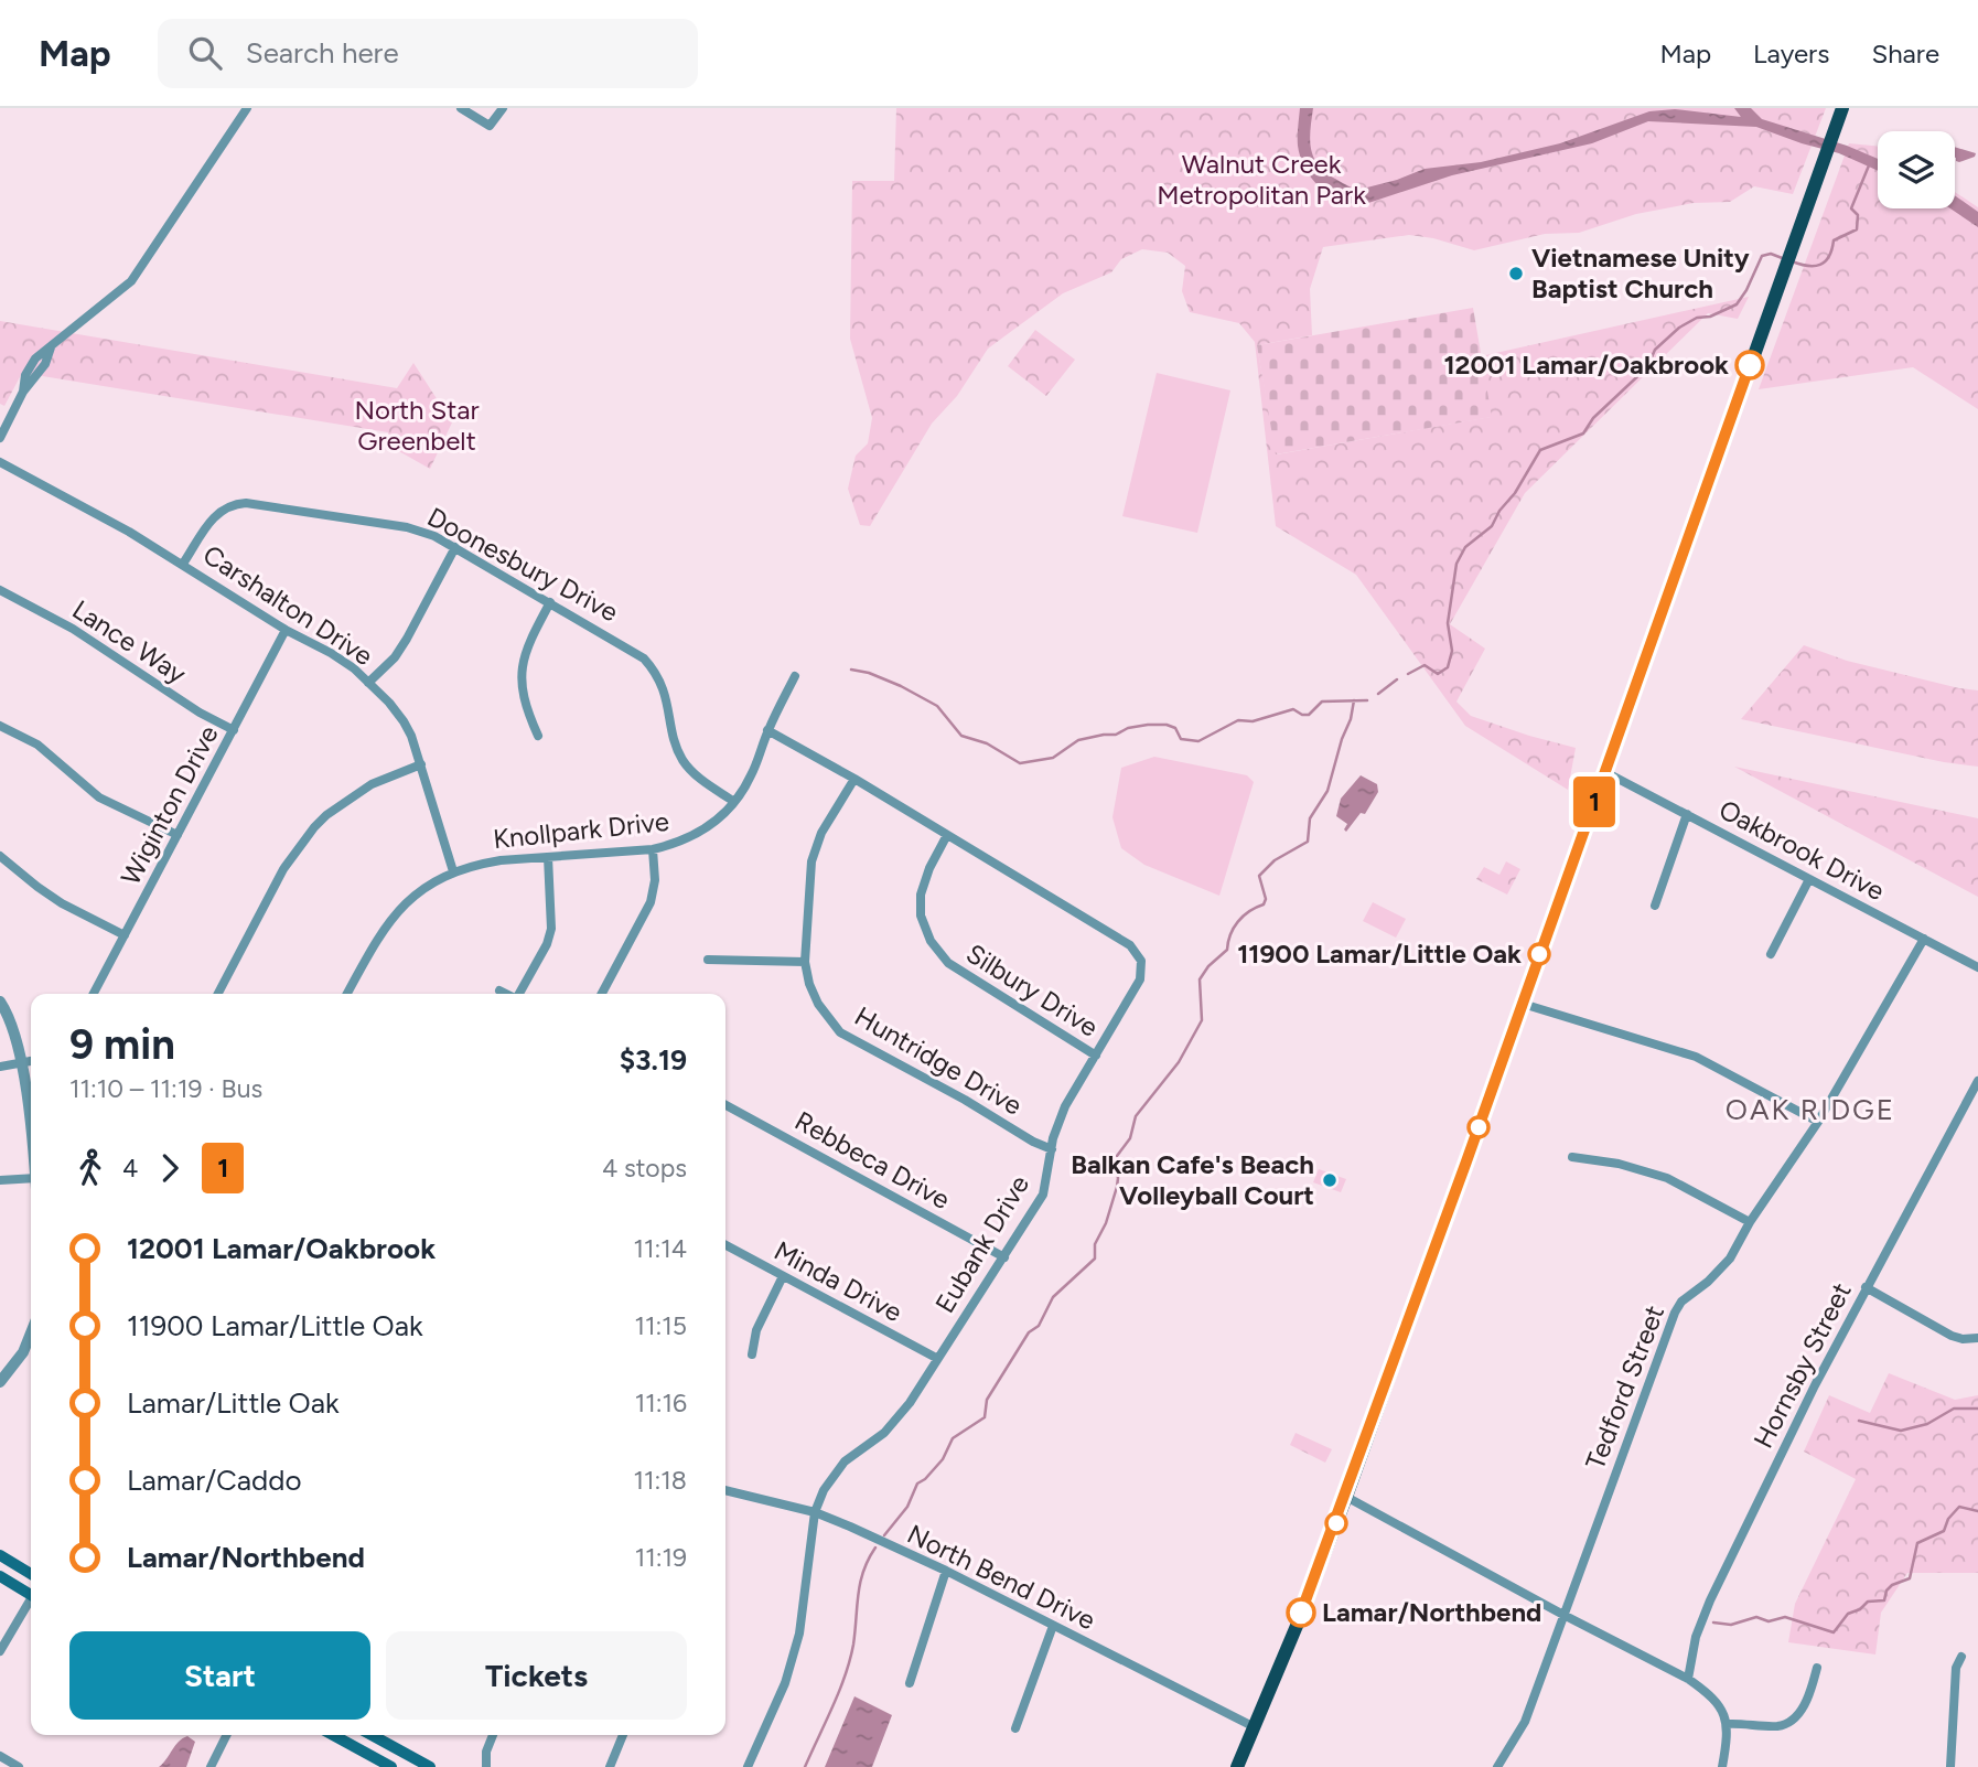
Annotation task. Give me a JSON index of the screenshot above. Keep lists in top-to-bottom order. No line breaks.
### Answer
{"streets":{"street":["Doonesbury Drive","Carshalton Drive","Lance Way","Wiginton Drive","Knollpark Drive","Oakbrook Drive","Silbury Drive","Huntridge Drive","Rebbeca Drive","Eubank Drive","Minda Drive","Hornsby Street","Tedford Street","North Bend Drive"]},"crossings":[["Doonesbury Drive","Carshalton Drive"],["Doonesbury Drive","Knollpark Drive"],["Carshalton Drive","Wiginton Drive"],["Carshalton Drive","Knollpark Drive"],["Lance Way","Wiginton Drive"],["Knollpark Drive","Eubank Drive"],["Oakbrook Drive","Tedford Street"],["Silbury Drive","Eubank Drive"],["Huntridge Drive","Eubank Drive"],["Rebbeca Drive","Eubank Drive"],["Eubank Drive","Minda Drive"],["Eubank Drive","North Bend Drive"]],"districts":["OAK RIDGE"],"parks":["Walnut Creek Metropolitan Park","North Star Greenbelt"],"places":["Vietnamese Unity Baptist Church","12001 Lamar/Oakbrook","11900 Lamar/Little Oak","Balkan Cafe's Beach Volleyball Court","Lamar/Northbend"],"lines":["bus line 1"],"page":{"header":"Map","search":"Search here","nav":["Map","Layers","Share"],"on_map":"1","heading":["9 min","11:10 – 11:19 · Bus","$3.19"],"legs":["4","1","4 stops"],"list":[{"name":"12001 Lamar/Oakbrook","value":"11:14"},{"name":"11900 Lamar/Little Oak","value":"11:15"},{"name":"Lamar/Little Oak","value":"11:16"},{"name":"Lamar/Caddo","value":"11:18"},{"name":"Lamar/Northbend","value":"11:19"}],"buttons":["Start","Tickets"]}}
